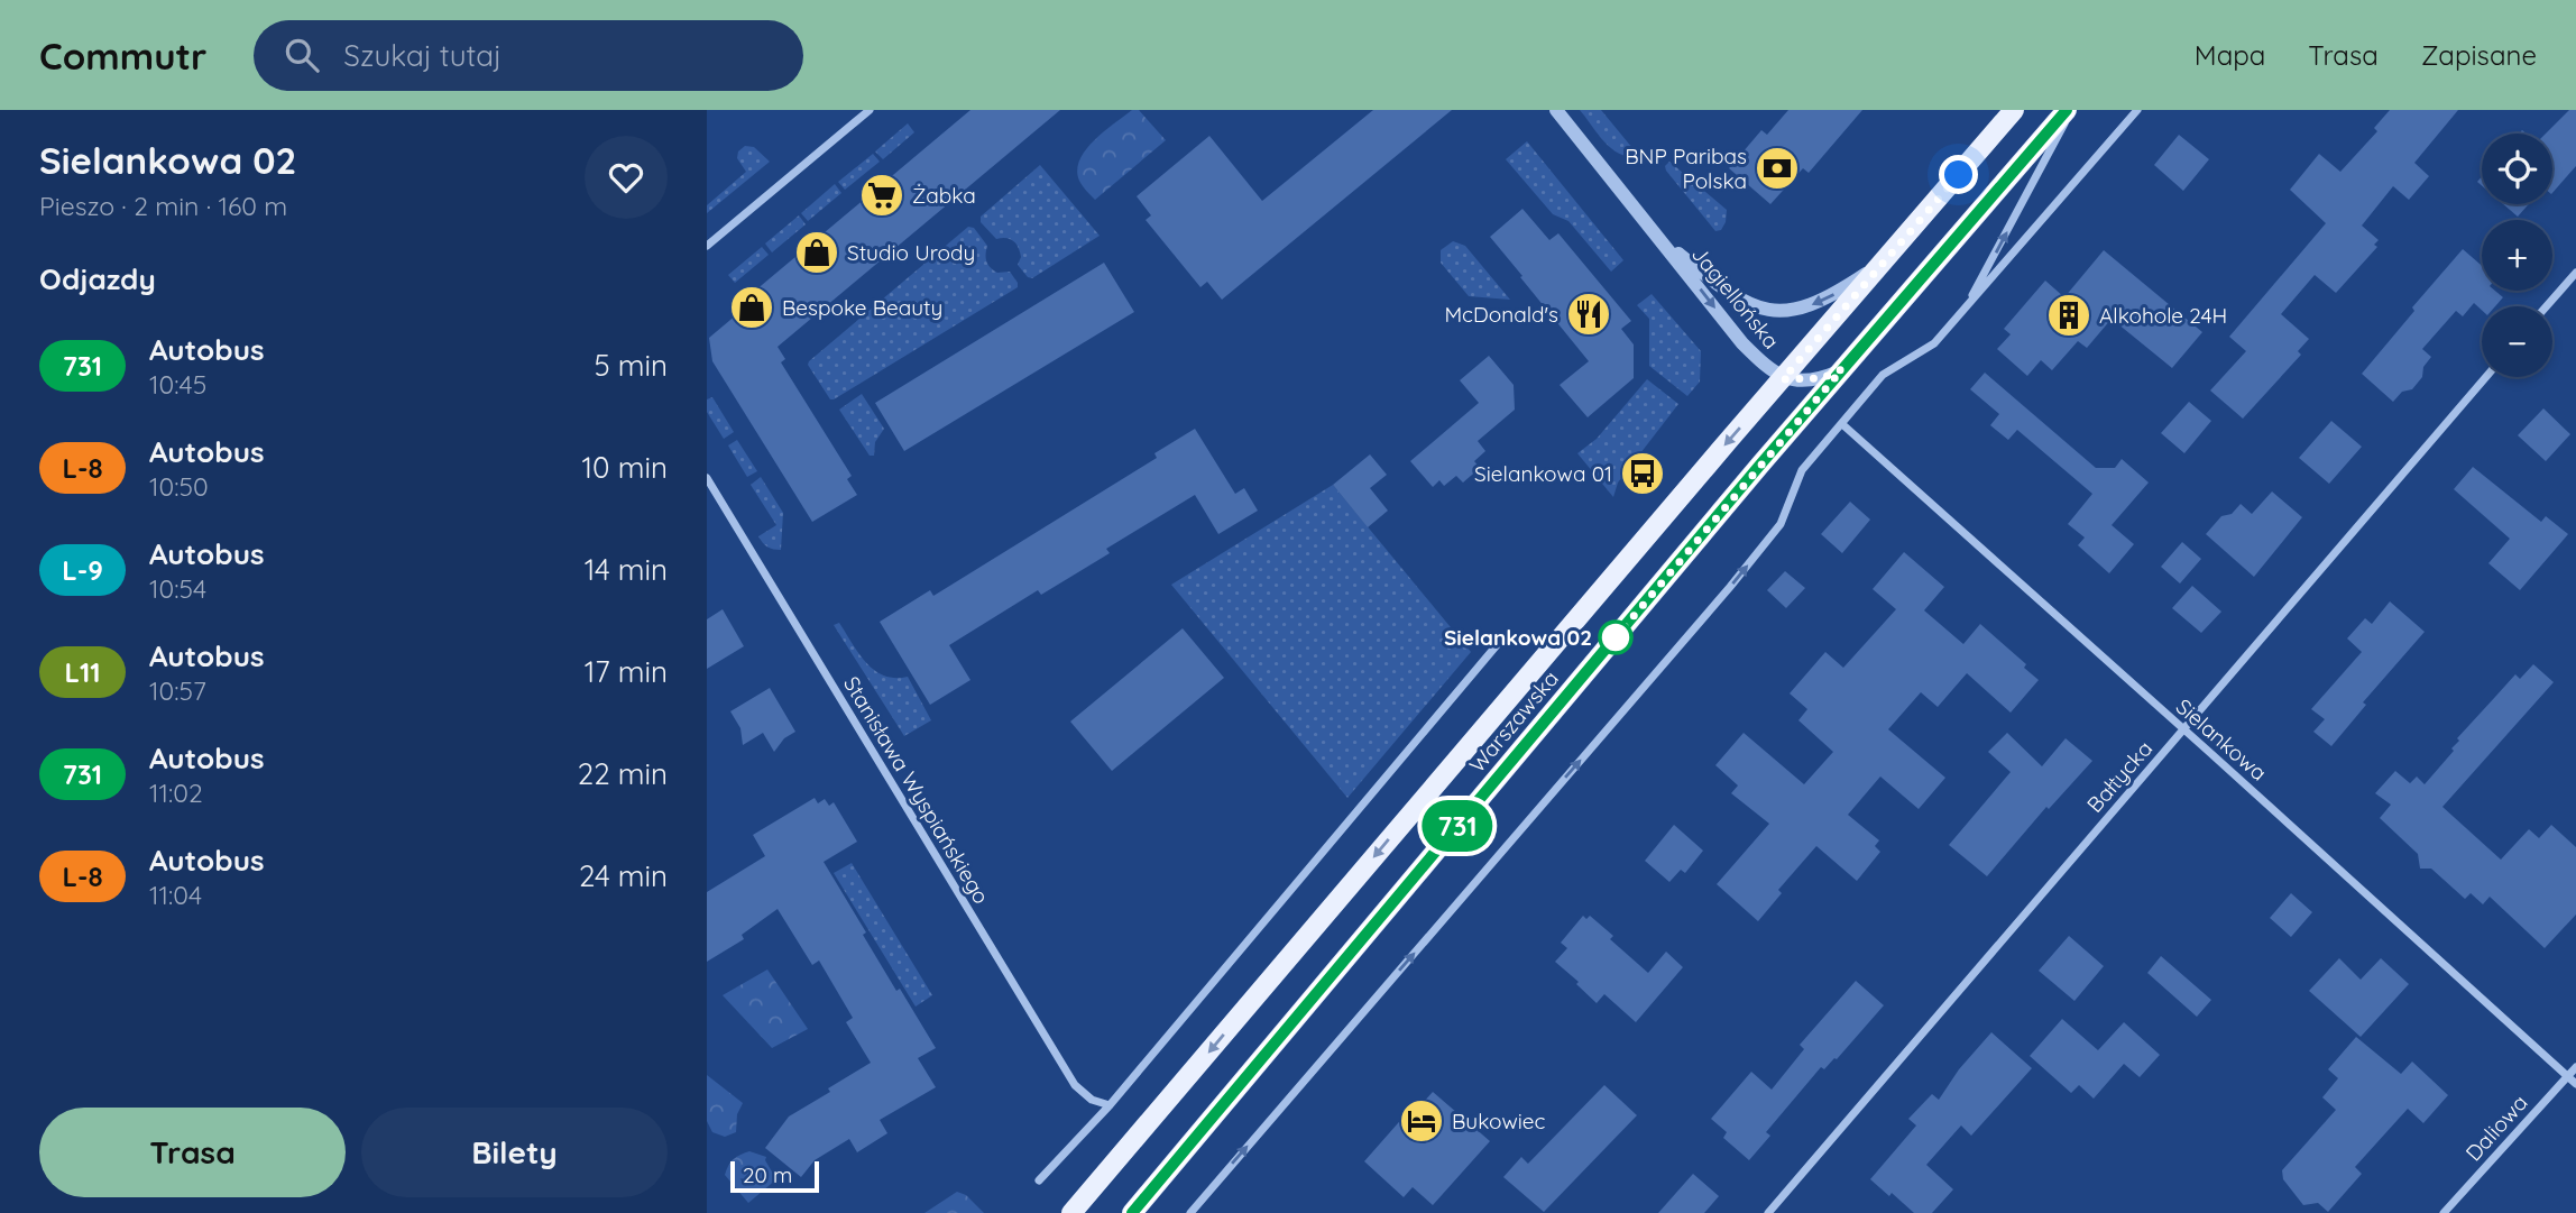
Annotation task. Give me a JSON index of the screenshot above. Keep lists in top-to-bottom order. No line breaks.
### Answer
{"streets":{"main road":["Warszawska"],"street":["Jagiellońska","Sielankowa","Bałtycka","Stanisława Wyspiańskiego","Daliowa"]},"crossings":[["Jagiellońska","Warszawska"],["Sielankowa","Bałtycka"],["Sielankowa","Daliowa"]],"places":{"bank":["BNP Paribas Polska"],"supermarket":["Żabka"],"shop":["Studio Urody","Bespoke Beauty"],"restaurant":["McDonald's"],"building":["Alkohole 24H"],"bus stop":["Sielankowa 01"],"other":["Sielankowa 02"],"hotel":["Bukowiec"]},"lines":["bus line 731"],"scale_bar":"20 m","page":{"header":"Commutr","search":"Szukaj tutaj","nav":["Mapa","Trasa","Zapisane"],"heading":[["Sielankowa 02","Pieszo · 2 min · 160 m"],"Odjazdy"],"on_map":"731","map_buttons":["+","−"],"list":[{"mark":"731","name":"Autobus","note":"10:45","value":"5 min"},{"mark":"L-8","name":"Autobus","note":"10:50","value":"10 min"},{"mark":"L-9","name":"Autobus","note":"10:54","value":"14 min"},{"mark":"L11","name":"Autobus","note":"10:57","value":"17 min"},{"mark":"731","name":"Autobus","note":"11:02","value":"22 min"},{"mark":"L-8","name":"Autobus","note":"11:04","value":"24 min"}],"buttons":["Trasa","Bilety"],"scale":"20 m"}}
